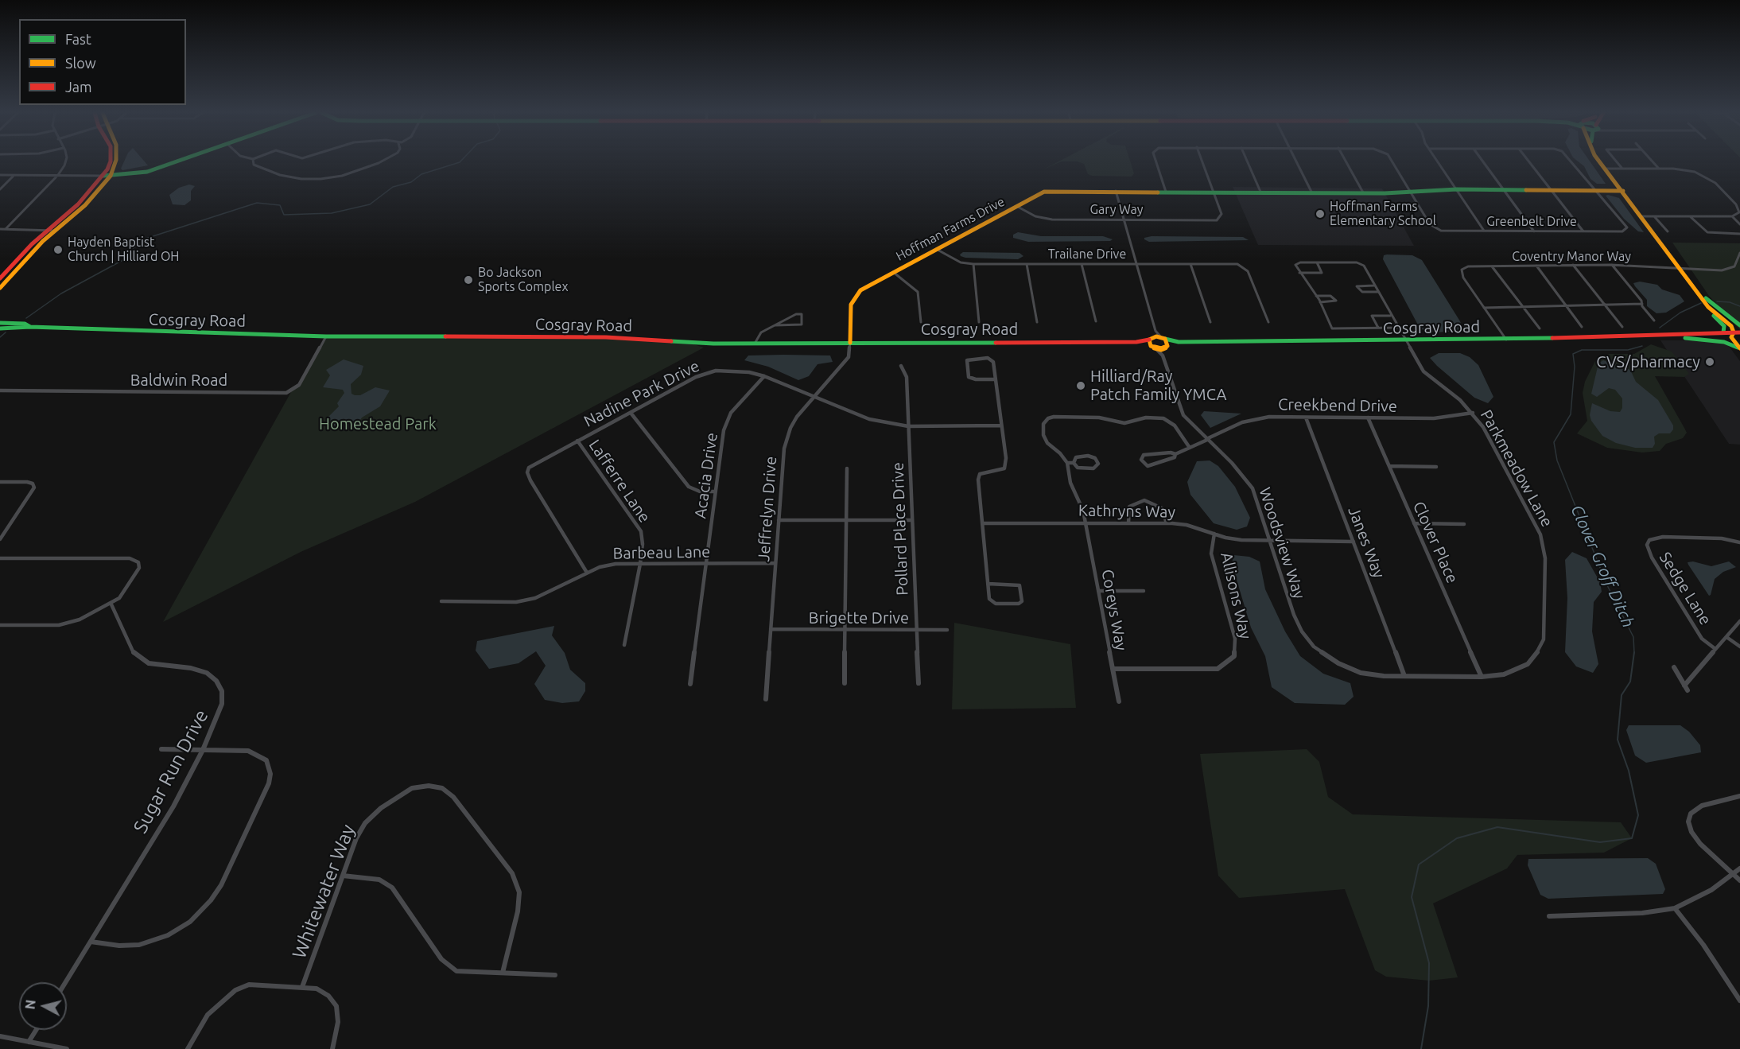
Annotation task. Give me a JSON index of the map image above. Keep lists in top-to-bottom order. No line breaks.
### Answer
{"streets":{"main road":["Hoffman Farms Drive","Cosgray Road"],"street":["Gary Way","Greenbelt Drive","Trailane Drive","Coventry Manor Way","Baldwin Road","Nadine Park Drive","Creekbend Drive","Parkmeadow Lane","Acacia Drive","Lafferre Lane","Jeffrelyn Drive","Kathryns Way","Pollard Place Drive","Janes Way","Clover Place","Woodsview Way","Barbeau Lane","Sedge Lane","Allisons Way","Coreys Way","Brigette Drive","Sugar Run Drive","Whitewater Way"]},"crossings":[["Gary Way","Hoffman Farms Drive"],["Greenbelt Drive","Hoffman Farms Drive"],["Hoffman Farms Drive","Trailane Drive"],["Hoffman Farms Drive","Cosgray Road"],["Hoffman Farms Drive","Jeffrelyn Drive"],["Cosgray Road","Baldwin Road"],["Cosgray Road","Parkmeadow Lane"],["Cosgray Road","Jeffrelyn Drive"],["Cosgray Road","Woodsview Way"],["Nadine Park Drive","Acacia Drive"],["Nadine Park Drive","Lafferre Lane"],["Nadine Park Drive","Jeffrelyn Drive"],["Nadine Park Drive","Pollard Place Drive"],["Nadine Park Drive","Barbeau Lane"],["Creekbend Drive","Parkmeadow Lane"],["Creekbend Drive","Janes Way"],["Creekbend Drive","Clover Place"],["Creekbend Drive","Woodsview Way"],["Parkmeadow Lane","Janes Way"],["Parkmeadow Lane","Clover Place"],["Parkmeadow Lane","Woodsview Way"],["Acacia Drive","Barbeau Lane"],["Lafferre Lane","Barbeau Lane"],["Jeffrelyn Drive","Barbeau Lane"],["Jeffrelyn Drive","Brigette Drive"],["Kathryns Way","Janes Way"],["Kathryns Way","Woodsview Way"],["Kathryns Way","Allisons Way"],["Kathryns Way","Coreys Way"],["Pollard Place Drive","Brigette Drive"],["Allisons Way","Coreys Way"]],"water":["Clover Groff Ditch"],"parks":["Homestead Park"],"places":["Hoffman Farms Elementary School","Hayden Baptist Church | Hilliard OH","Bo Jackson Sports Complex","CVS/pharmacy","Hilliard/Ray Patch Family YMCA"],"legend":["Fast","Slow","Jam"],"north":"left"}
